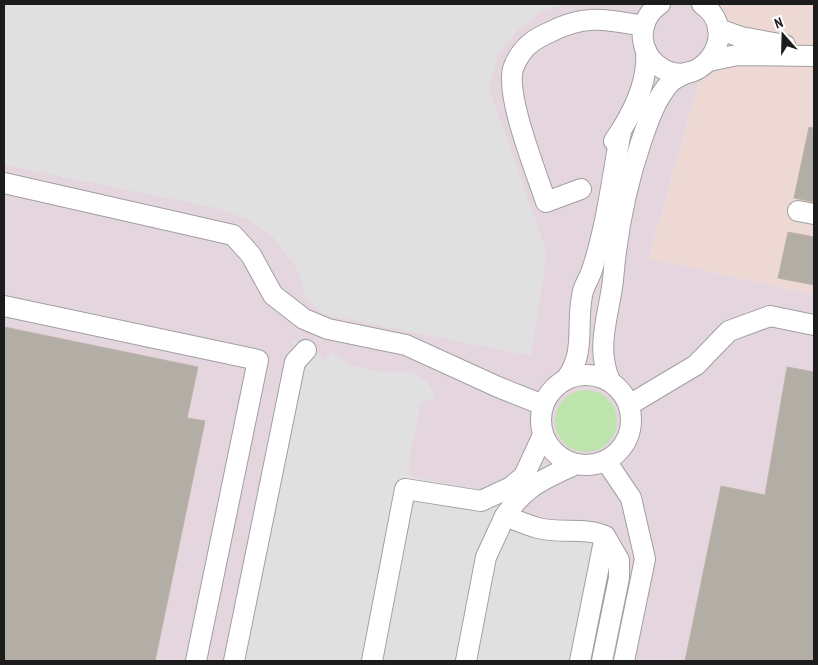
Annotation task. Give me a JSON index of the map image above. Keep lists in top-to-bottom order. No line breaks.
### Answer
{"north":"top"}
